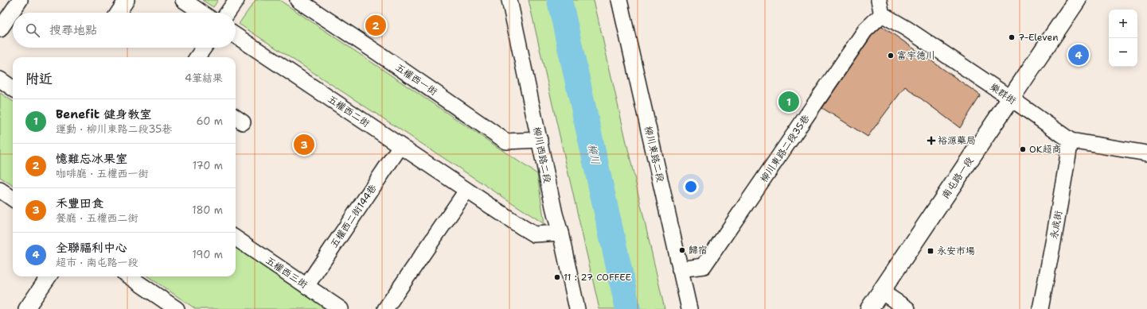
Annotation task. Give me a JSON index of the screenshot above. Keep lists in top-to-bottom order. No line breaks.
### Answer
{"streets":{"main road":["南屯路一段"],"street":["五權西一街","樂群街","五權西二街","柳川東路二段35巷","柳川東路二段","柳川西路二段","五權西二街144巷","永成街","五權西三街"]},"crossings":[["五權西一街","柳川西路二段"],["樂群街","柳川東路二段35巷"],["樂群街","南屯路一段"],["樂群街","永成街"],["五權西二街","柳川西路二段"],["五權西二街","五權西二街144巷"],["柳川東路二段35巷","柳川東路二段"],["五權西二街144巷","五權西三街"]],"water":["柳川"],"places":{"other":["7-Eleven","富宇德川","OK超商","歸宿","11 : 27 COFFEE"],"health":["裕源藥局"],"transit":["永安市場"]},"page":{"map_buttons":["+","−"],"search":"搜尋地點","pins":["2","4","1","3"],"heading":["附近","4筆結果"],"list":[{"mark":"1","name":"Benefit 健身教室","note":"運動 · 柳川東路二段35巷","value":"60 m"},{"mark":"2","name":"憶難忘冰果室","note":"咖啡廳 · 五權西一街","value":"170 m"},{"mark":"3","name":"禾豐田食","note":"餐廳 · 五權西二街","value":"180 m"},{"mark":"4","name":"全聯福利中心","note":"超市 · 南屯路一段","value":"190 m"}]}}
